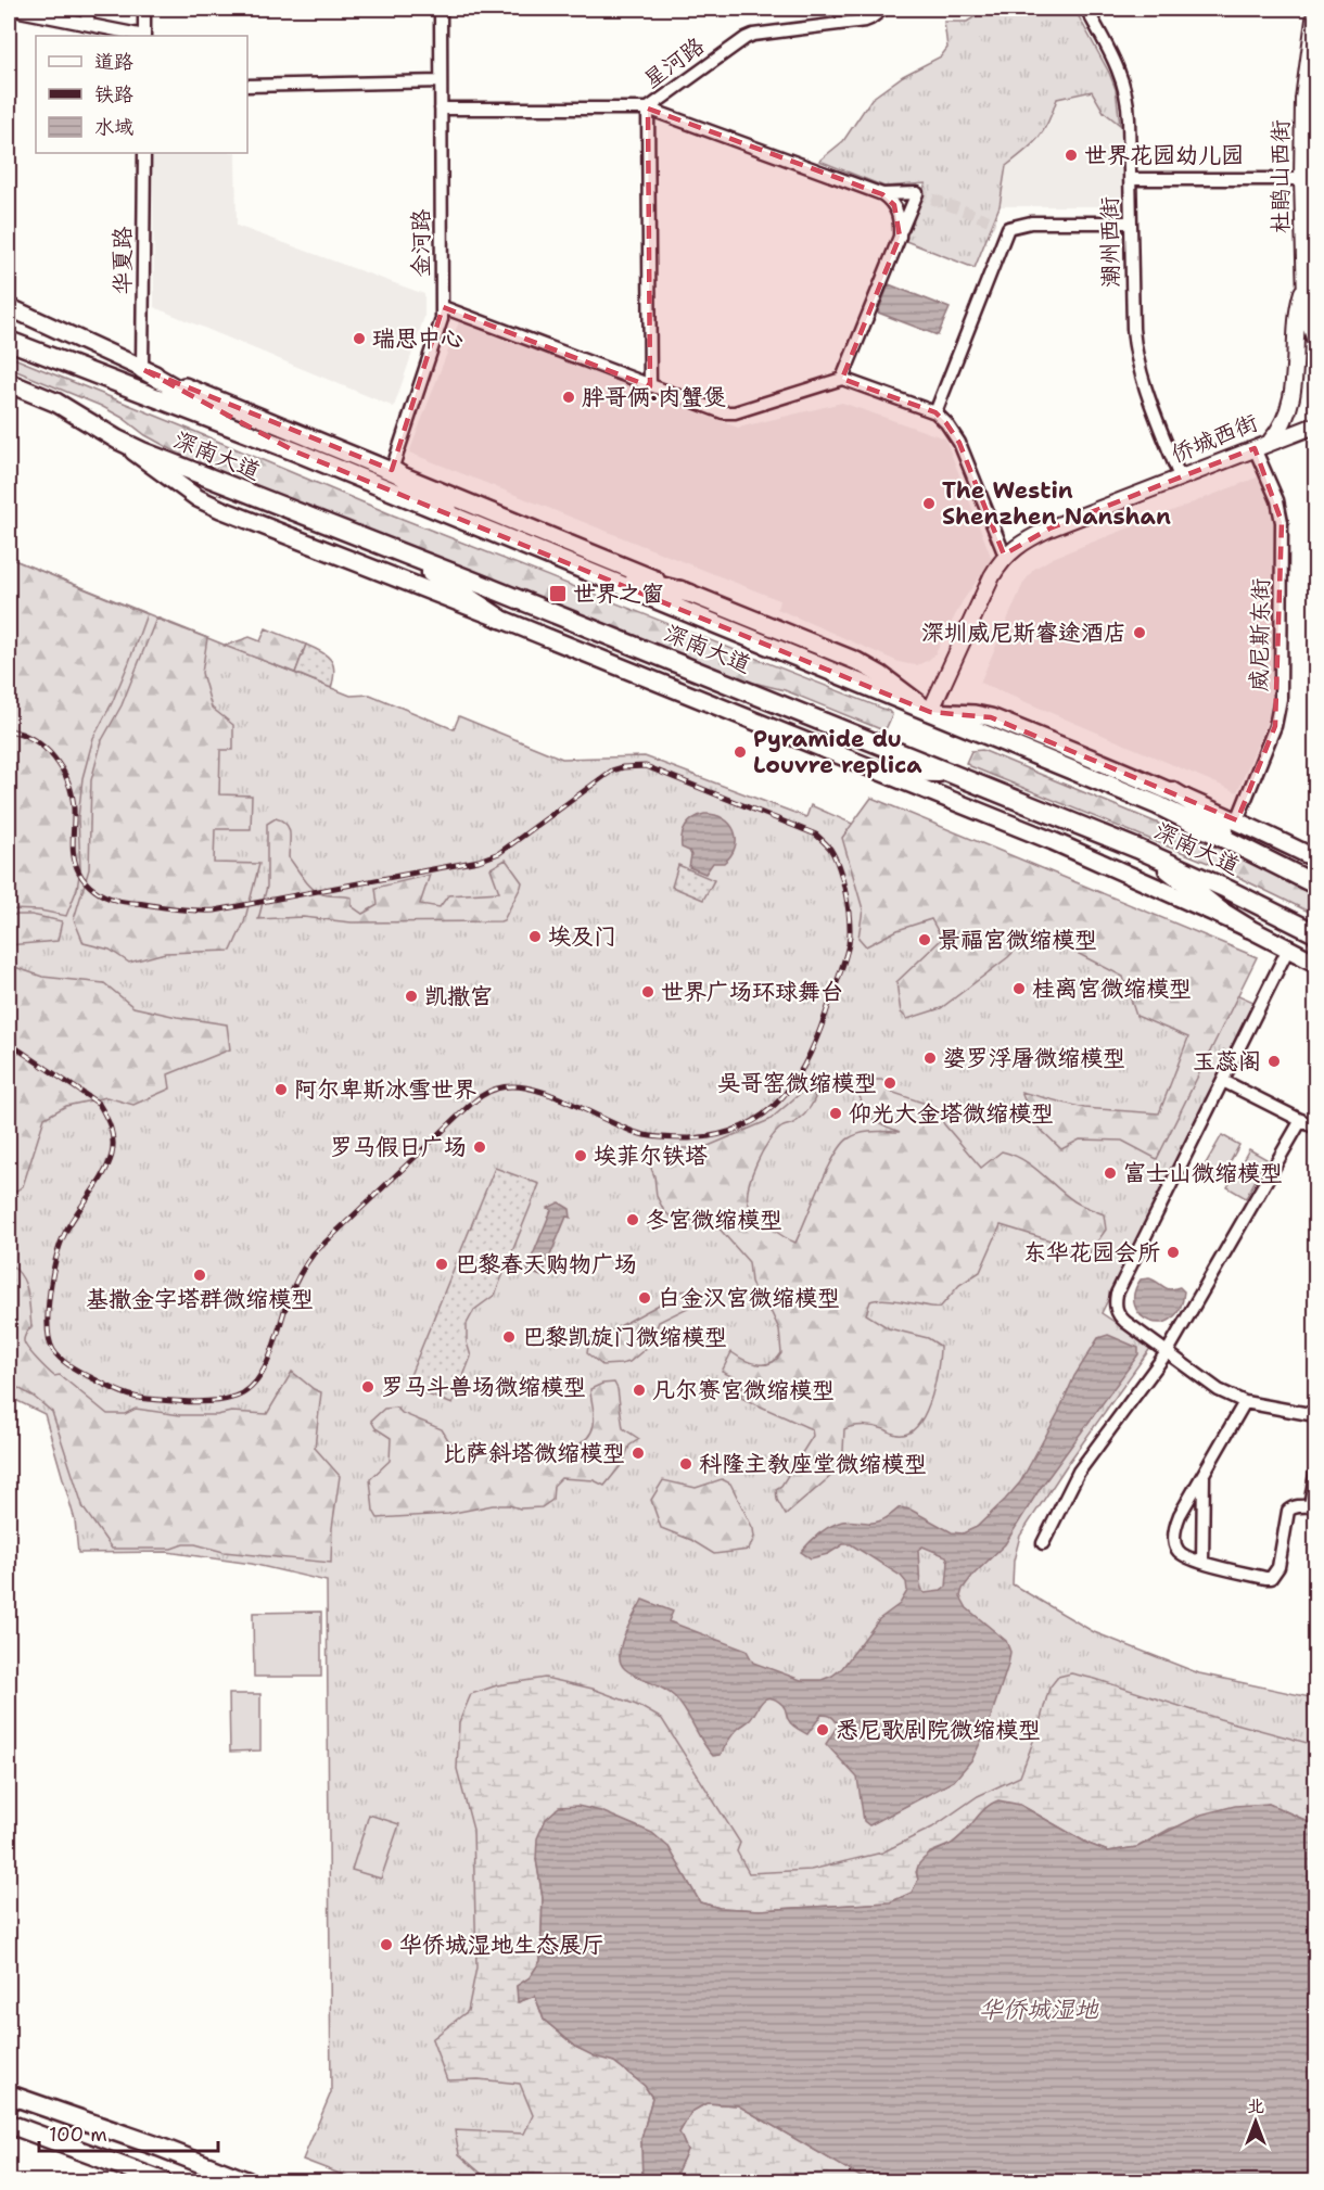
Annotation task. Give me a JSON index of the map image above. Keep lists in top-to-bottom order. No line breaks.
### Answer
{"streets":{"main road":["深南大道"],"street":["星河路","杜鹃山西街","潮州西街","金河路","华夏路","侨城西街","威尼斯东街"]},"crossings":[["星河路","金河路"],["潮州西街","侨城西街"],["侨城西街","深南大道"],["侨城西街","威尼斯东街"]],"water":["华侨城湿地"],"places":{"other":["世界花园幼儿园","瑞思中心","胖哥俩·肉蟹煲","The Westin Shenzhen Nanshan","深圳威尼斯睿途酒店","Pyramide du Louvre replica","埃及门","景福宫微缩模型","桂离宫微缩模型","世界广场环球舞台","凯撒宫","婆罗浮屠微缩模型","玉蕊阁","吴哥窑微缩模型","阿尔卑斯冰雪世界","仰光大金塔微缩模型","罗马假日广场","埃菲尔铁塔","富士山微缩模型","冬宫微缩模型","东华花园会所","巴黎春天购物广场","基撒金字塔群微缩模型","白金汉宫微缩模型","巴黎凯旋门微缩模型","罗马斗兽场微缩模型","凡尔赛宫微缩模型","比萨斜塔微缩模型","科隆主教座堂微缩模型","悉尼歌剧院微缩模型","华侨城湿地生态展厅"],"transit":["世界之窗"]},"legend":["道路","铁路","水域"],"scale_bar":"100 m","north":"top"}
